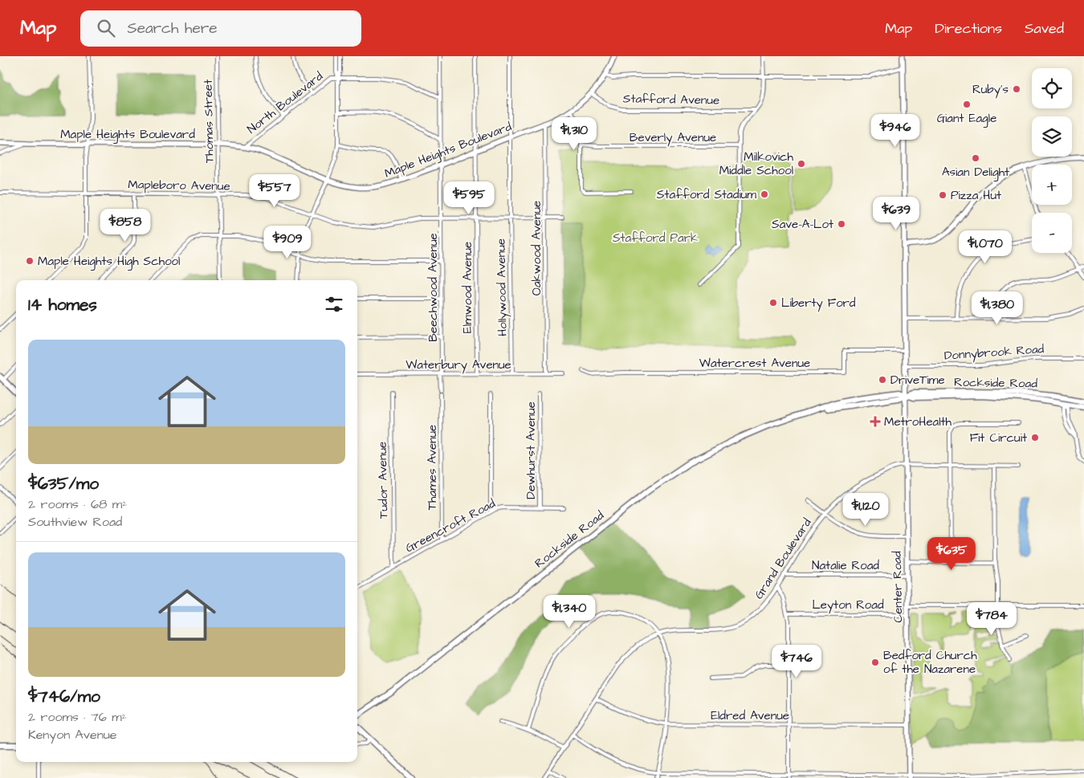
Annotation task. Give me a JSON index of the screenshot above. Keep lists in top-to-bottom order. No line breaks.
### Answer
{"streets":{"main road":["Rockside Road"],"street":["Stafford Avenue","North Boulevard","Thomas Street","Maple Heights Boulevard","Beverly Avenue","Mapleboro Avenue","Oakwood Avenue","Beechwood Avenue","Elmwood Avenue","Hollywood Avenue","Donnybrook Road","Watercrest Avenue","Waterbury Avenue","Dewhurst Avenue","Thames Avenue","Tudor Avenue","Greencroft Road","Grand Boulevard","Natalie Road","Center Road","Leyton Road","Eldred Avenue"]},"crossings":[["Stafford Avenue","Maple Heights Boulevard"],["North Boulevard","Maple Heights Boulevard"],["Thomas Street","Maple Heights Boulevard"],["Thomas Street","Mapleboro Avenue"],["Maple Heights Boulevard","Oakwood Avenue"],["Maple Heights Boulevard","Beechwood Avenue"],["Maple Heights Boulevard","Elmwood Avenue"],["Maple Heights Boulevard","Hollywood Avenue"],["Mapleboro Avenue","Oakwood Avenue"],["Mapleboro Avenue","Beechwood Avenue"],["Mapleboro Avenue","Elmwood Avenue"],["Mapleboro Avenue","Hollywood Avenue"],["Oakwood Avenue","Waterbury Avenue"],["Beechwood Avenue","Waterbury Avenue"],["Beechwood Avenue","Thames Avenue"],["Elmwood Avenue","Waterbury Avenue"],["Hollywood Avenue","Waterbury Avenue"],["Donnybrook Road","Center Road"],["Watercrest Avenue","Center Road"],["Rockside Road","Center Road"],["Dewhurst Avenue","Greencroft Road"],["Thames Avenue","Greencroft Road"],["Tudor Avenue","Greencroft Road"],["Grand Boulevard","Natalie Road"],["Grand Boulevard","Center Road"],["Grand Boulevard","Eldred Avenue"],["Natalie Road","Center Road"],["Center Road","Leyton Road"],["Center Road","Eldred Avenue"]],"parks":["Stafford Park"],"places":{"other":["Ruby's","Giant Eagle","Asian Delight","Milkovich Middle School","Stafford Stadium","Pizza Hut","Save-A-Lot","Maple Heights High School","Liberty Ford","DriveTime","Fit Circuit","Bedford Church of the Nazarene"],"health":["MetroHealth"]},"page":{"header":"Map","search":"Search here","nav":["Map","Directions","Saved"],"map_buttons":["+","−"],"price":["$946","$1,310","$557","$595","$639","$858","$909","$1,070","$1,380","$1,120","$635","$1,340","$784","$746"],"heading":"14 homes","list":[{"name":"$635/mo","note":"2 rooms · 68 m² · Southview Road"},{"name":"$746/mo","note":"2 rooms · 76 m² · Kenyon Avenue"}]}}
